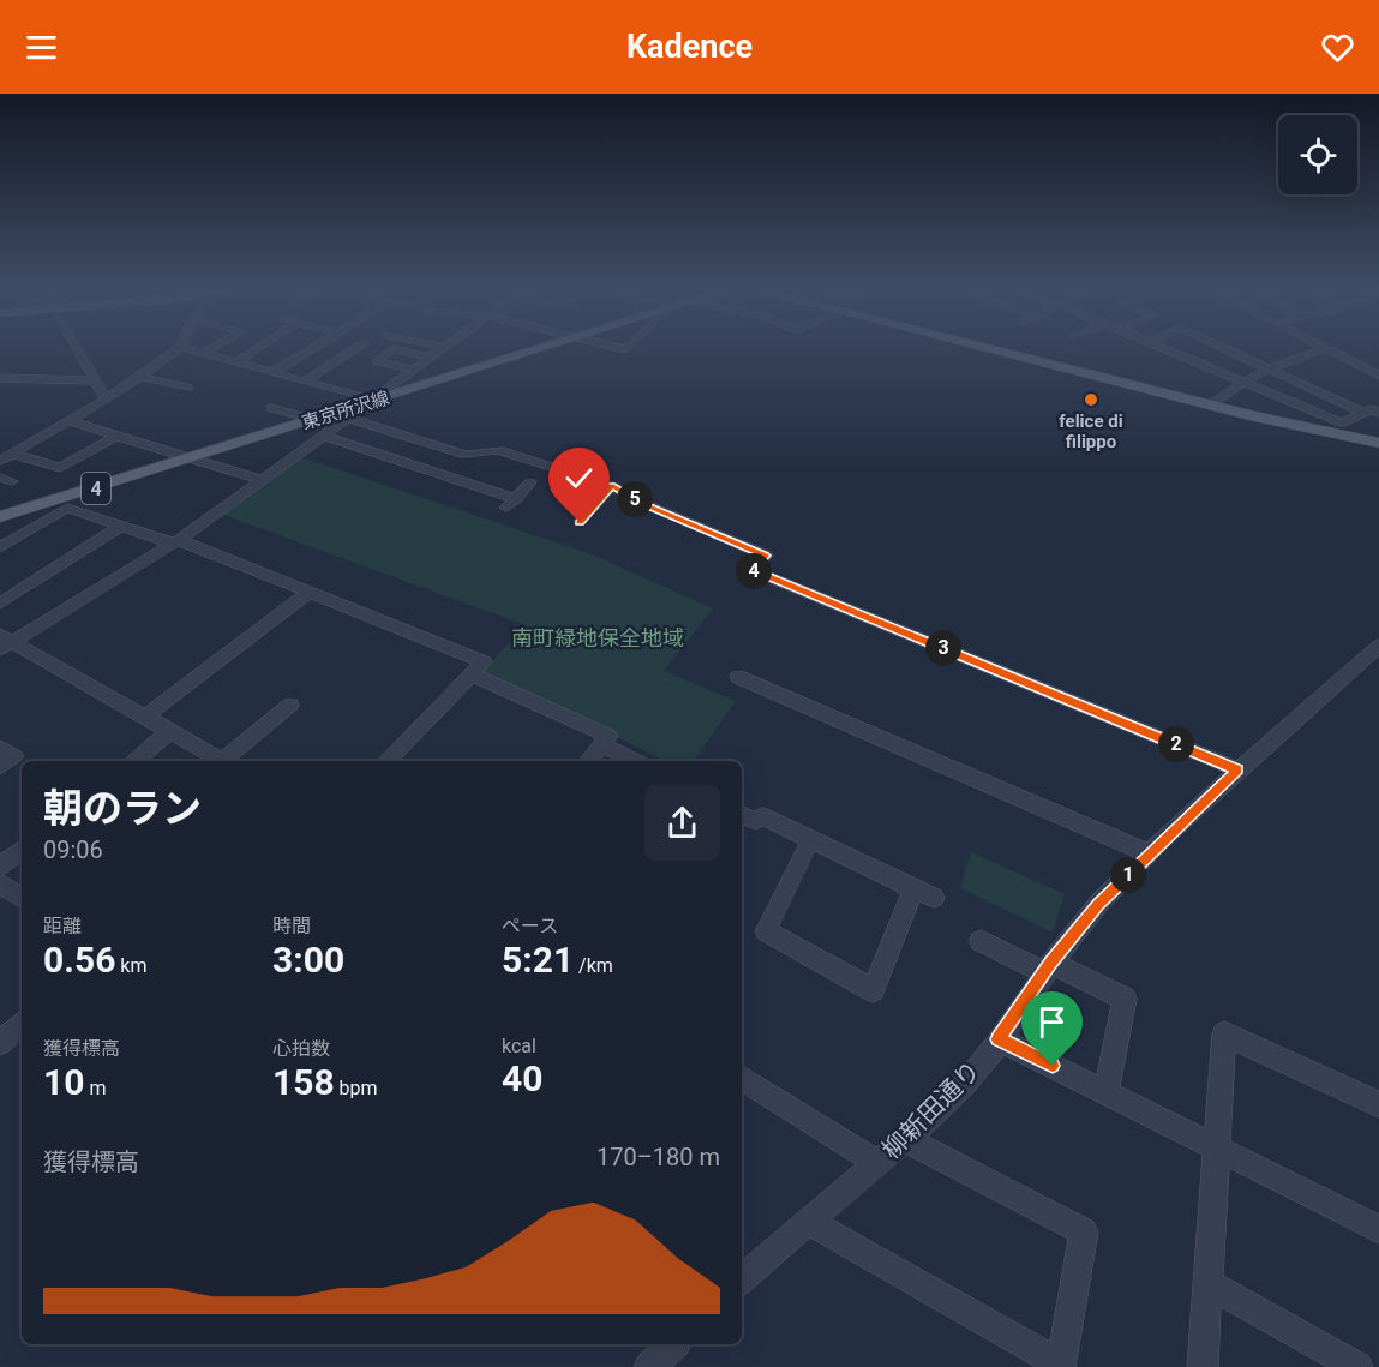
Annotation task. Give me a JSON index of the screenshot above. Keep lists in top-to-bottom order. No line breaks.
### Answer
{"streets":{"main road":["東京所沢線","4"],"street":["柳新田通り"]},"parks":["南町緑地保全地域"],"places":["felice di filippo"],"page":{"header":"Kadence","pins":["5","4","3","2","1"],"heading":["朝のラン","09:06"],"stats":[["距離","0.56 km"],["時間","3:00"],["ペース","5:21 /km"],["獲得標高","10 m"],["心拍数","158 bpm"],["kcal","40"]],"chart":["獲得標高","170–180 m"]}}
